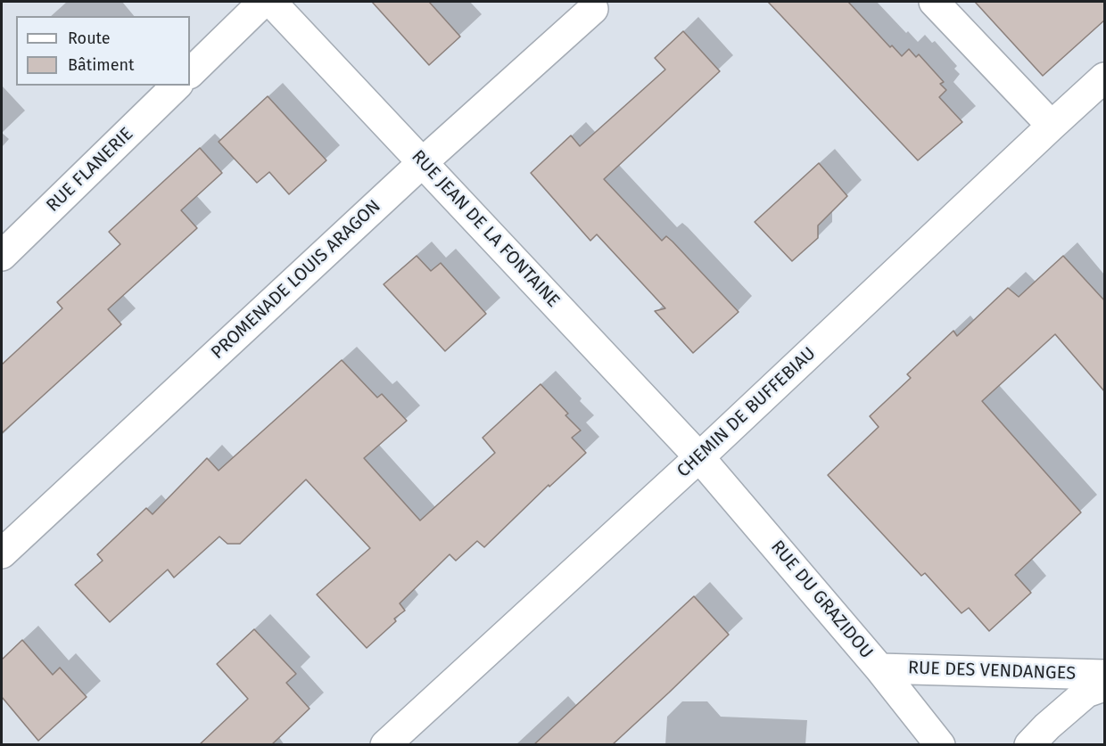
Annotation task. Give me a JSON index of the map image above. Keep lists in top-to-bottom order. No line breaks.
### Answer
{"streets":{"street":["RUE FLANERIE","RUE JEAN DE LA FONTAINE","PROMENADE LOUIS ARAGON","CHEMIN DE BUFFEBIAU","RUE DU GRAZIDOU","RUE DES VENDANGES"]},"crossings":[["RUE JEAN DE LA FONTAINE","PROMENADE LOUIS ARAGON"],["RUE JEAN DE LA FONTAINE","CHEMIN DE BUFFEBIAU"],["RUE JEAN DE LA FONTAINE","RUE DU GRAZIDOU"],["CHEMIN DE BUFFEBIAU","RUE DU GRAZIDOU"],["RUE DU GRAZIDOU","RUE DES VENDANGES"]],"legend":["Route","Bâtiment"]}
